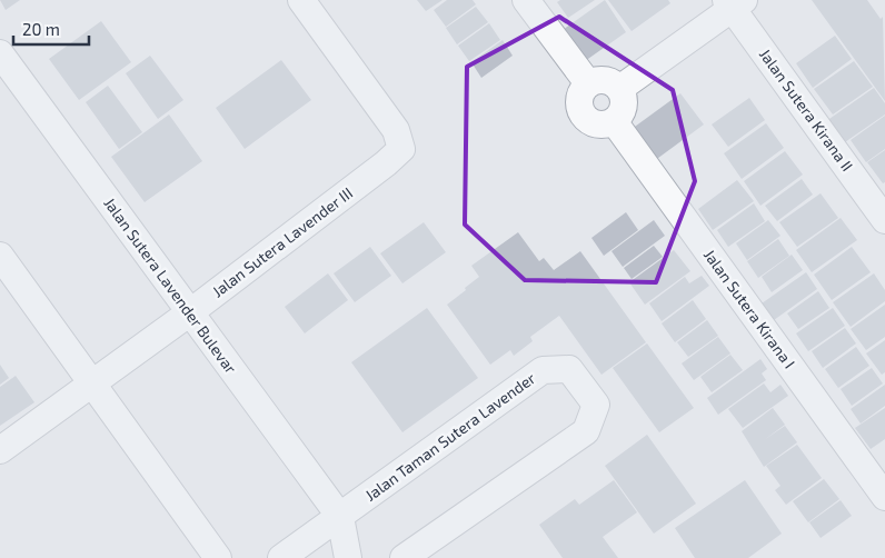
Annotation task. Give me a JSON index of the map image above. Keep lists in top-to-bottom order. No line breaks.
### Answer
{"streets":{"street":["Jalan Sutera Kirana II","Jalan Sutera Lavender III","Jalan Sutera Lavender Bulevar","Jalan Sutera Kirana I","Jalan Taman Sutera Lavender"]},"crossings":[["Jalan Sutera Lavender III","Jalan Sutera Lavender Bulevar"],["Jalan Sutera Lavender Bulevar","Jalan Taman Sutera Lavender"]],"scale_bar":"20 m"}
